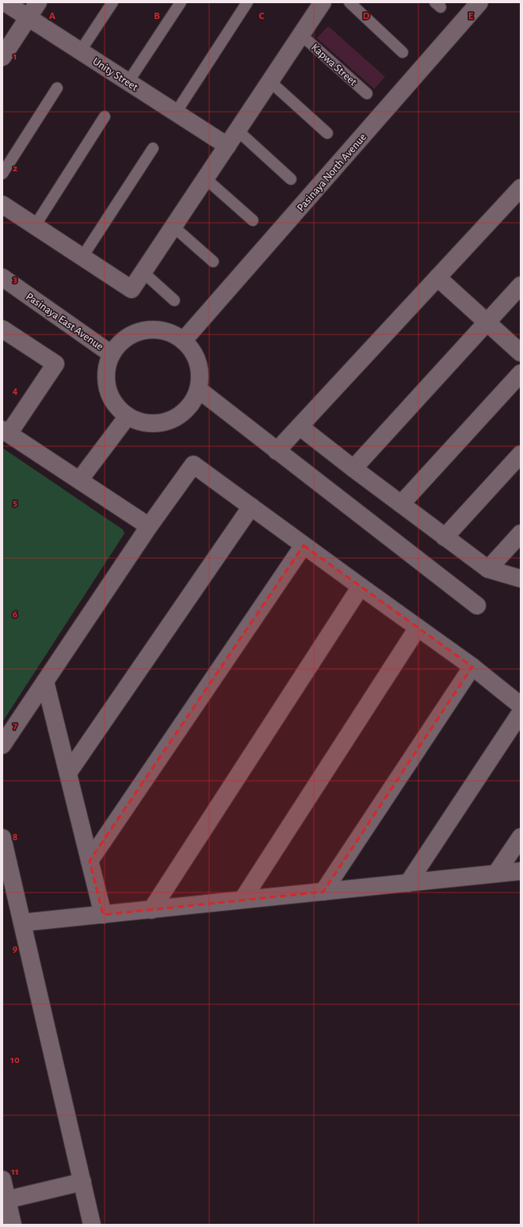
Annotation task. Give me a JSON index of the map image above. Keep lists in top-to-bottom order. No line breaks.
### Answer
{"streets":{"street":["Unity Street","Pasinaya North Avenue","Pasinaya East Avenue"],"lane":["Kapwa Street"]},"crossings":[["Pasinaya North Avenue","Pasinaya East Avenue"]],"grid":{"columns":["A","B","C","D","E"],"rows":["1","2","3","4","5","6","7","8","9","10","11"]}}
